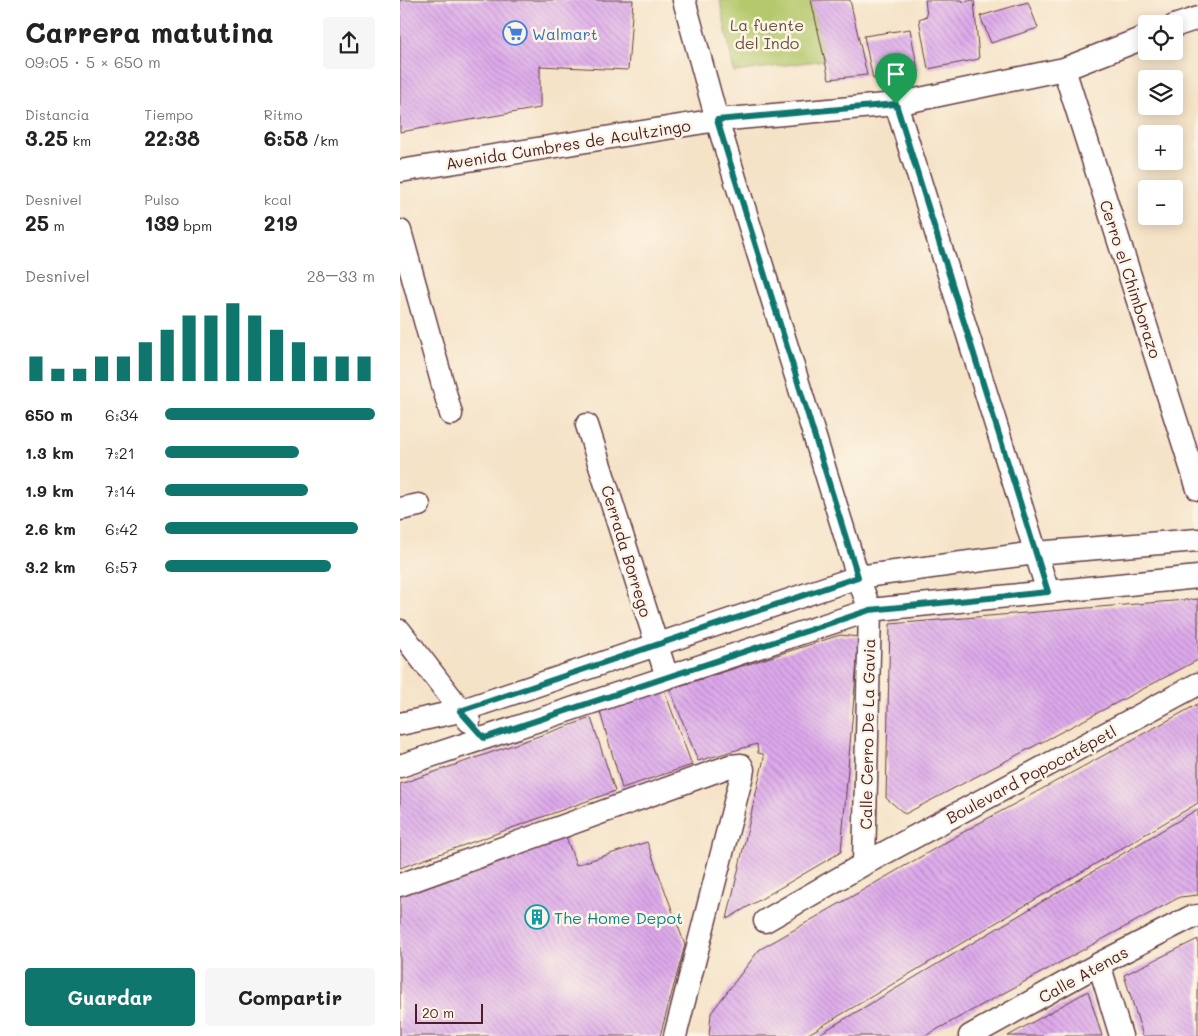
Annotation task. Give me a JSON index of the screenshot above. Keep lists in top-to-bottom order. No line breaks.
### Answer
{"streets":{"street":["Avenida Cumbres de Acultzingo","Cerro el Chimborazo","Cerrada Borrego","Calle Cerro De La Gavia","Boulevard Popocatépetl","Calle Atenas"]},"crossings":[["Avenida Cumbres de Acultzingo","Cerro el Chimborazo"],["Avenida Cumbres de Acultzingo","Calle Cerro De La Gavia"],["Calle Cerro De La Gavia","Boulevard Popocatépetl"]],"parks":["La fuente del Indo"],"places":{"supermarket":["Walmart"],"building":["The Home Depot"]},"scale_bar":"20 m","page":{"heading":["Carrera matutina","09:05 · 5 × 650 m"],"map_buttons":["+","−"],"stats":[["Distancia","3.25 km"],["Tiempo","22:38"],["Ritmo","6:58 /km"],["Desnivel","25 m"],["Pulso","139 bpm"],["kcal","219"]],"chart":["Desnivel","28–33 m"],"list":[{"name":"650 m","note":"6:34"},{"name":"1.3 km","note":"7:21"},{"name":"1.9 km","note":"7:14"},{"name":"2.6 km","note":"6:42"},{"name":"3.2 km","note":"6:57"}],"buttons":["Guardar","Compartir"],"scale":"20 m"}}
